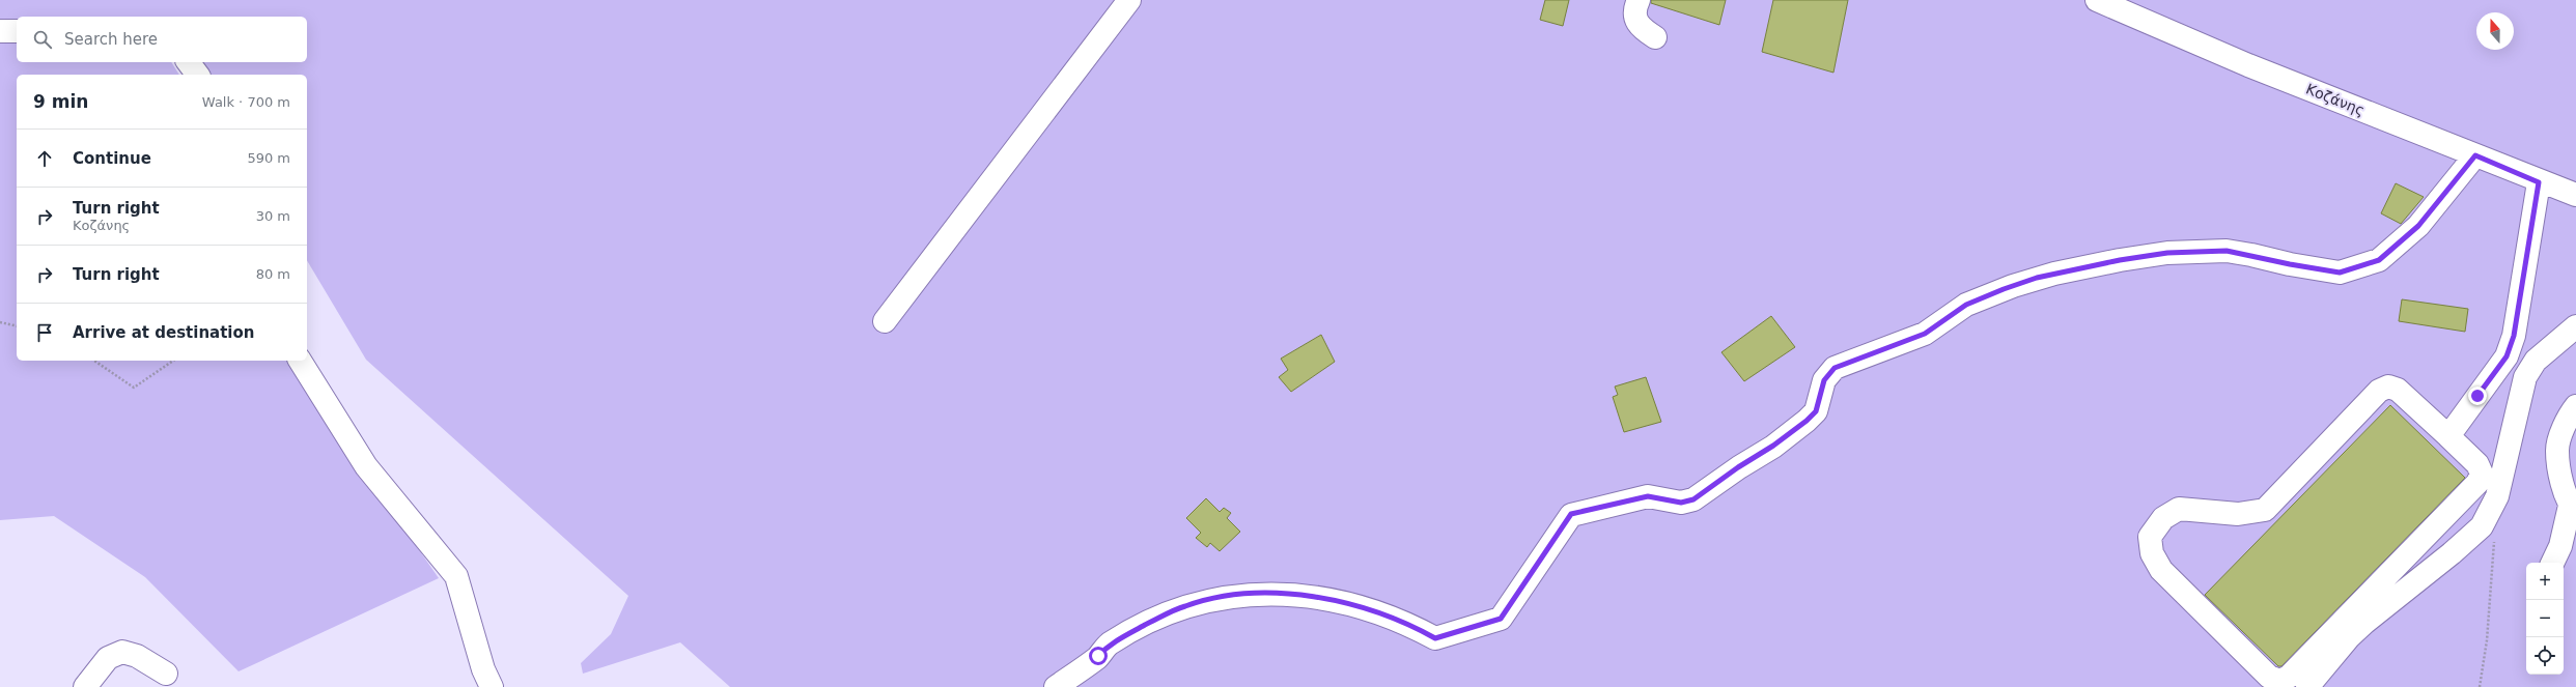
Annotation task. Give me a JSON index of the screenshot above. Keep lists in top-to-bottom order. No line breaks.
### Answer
{"streets":{"street":["Κοζάνης"]},"north":"top","page":{"search":"Search here","heading":["9 min","Walk · 700 m"],"list":[["Continue","590 m"],["Turn right","Κοζάνης","30 m"],["Turn right","80 m"],"Arrive at destination"],"map_buttons":["+","−"]}}
